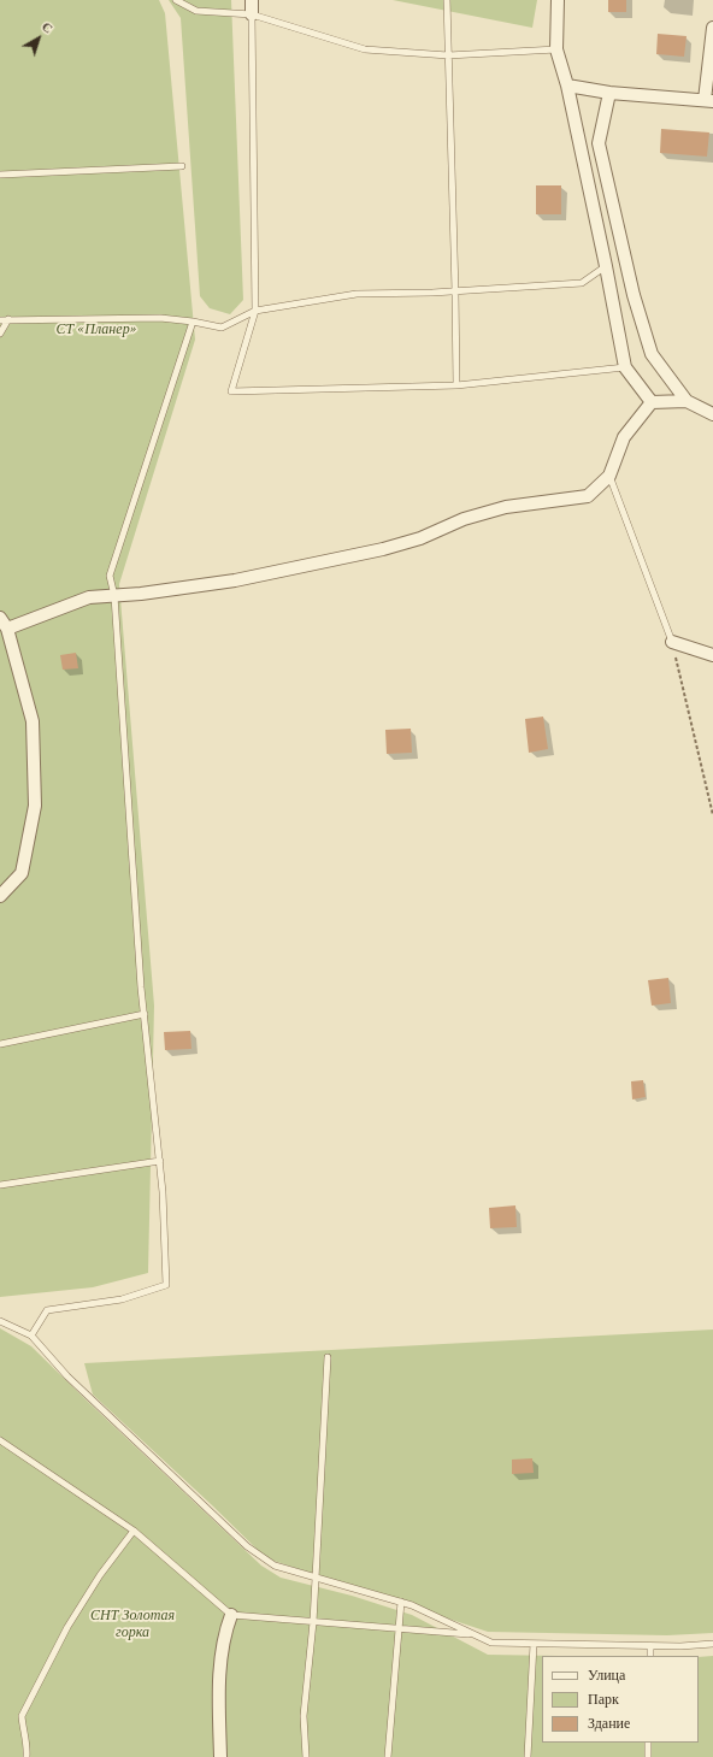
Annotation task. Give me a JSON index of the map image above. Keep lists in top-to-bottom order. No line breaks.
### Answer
{"parks":["СТ «Планер»","СНТ Золотая горка"],"legend":["Улица","Парк","Здание"],"north":"top right"}
